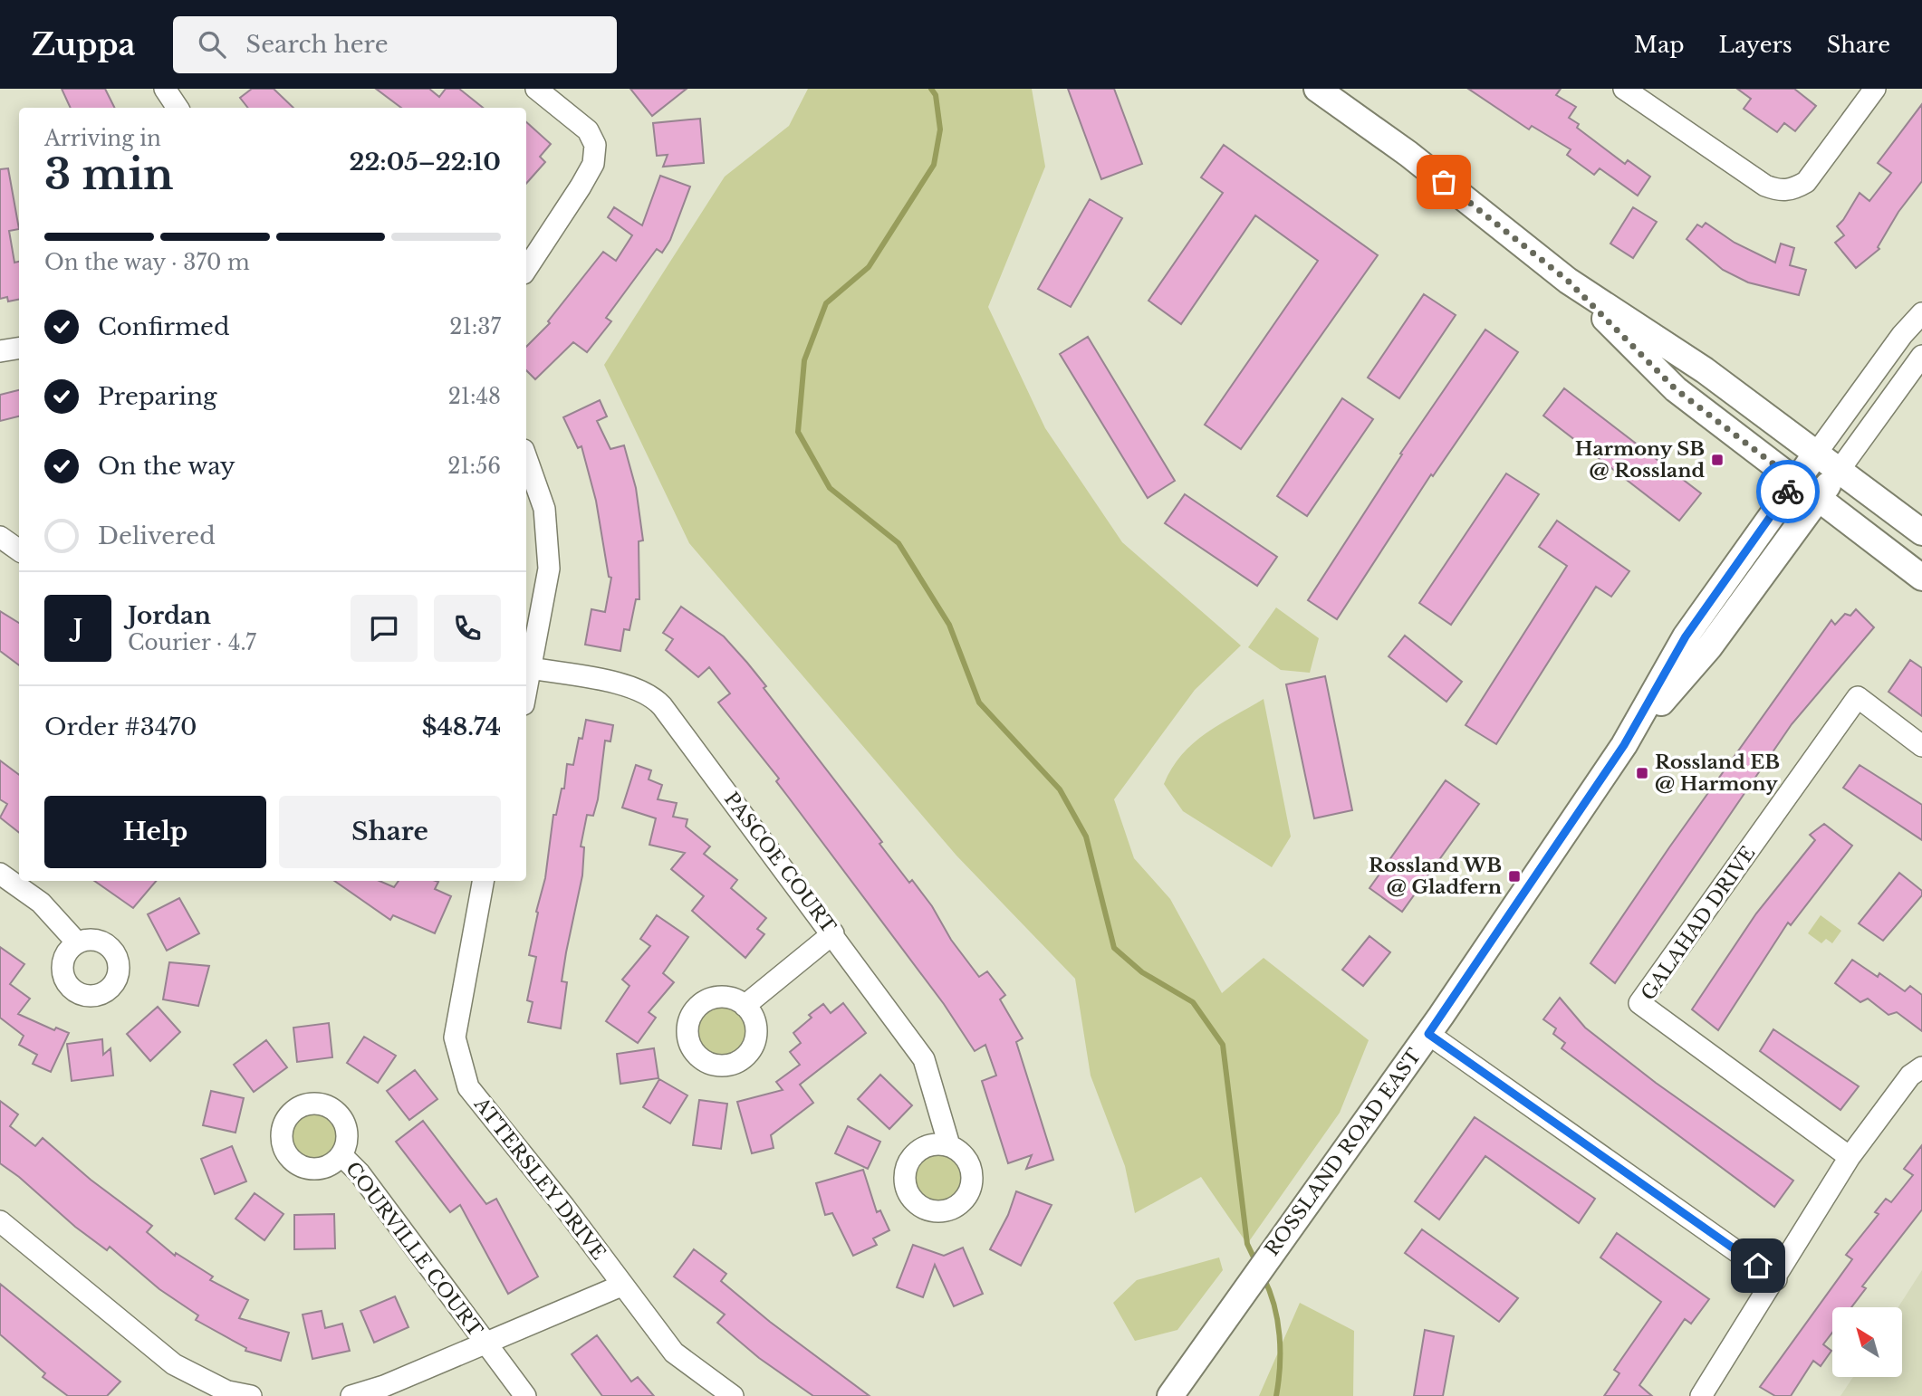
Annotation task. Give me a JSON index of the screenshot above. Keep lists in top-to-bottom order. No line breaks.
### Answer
{"streets":{"main road":["ROSSLAND ROAD EAST"],"street":["PASCOE COURT","GALAHAD DRIVE","ATTERSLEY DRIVE","COURVILLE COURT"]},"places":{"transit":["Harmony SB @ Rossland","Rossland EB @ Harmony","Rossland WB @ Gladfern"]},"north":"top left","page":{"header":"Zuppa","search":"Search here","nav":["Map","Layers","Share"],"heading":["3 min","Arriving in","22:05–22:10"],"panel":["Jordan","Courier · 4.7","Order #3470","$48.74"],"bar":"On the way · 370 m","list":[["Confirmed","21:37"],["Preparing","21:48"],["On the way","21:56"],"Delivered"],"round":"J","buttons":["Help","Share"]}}
